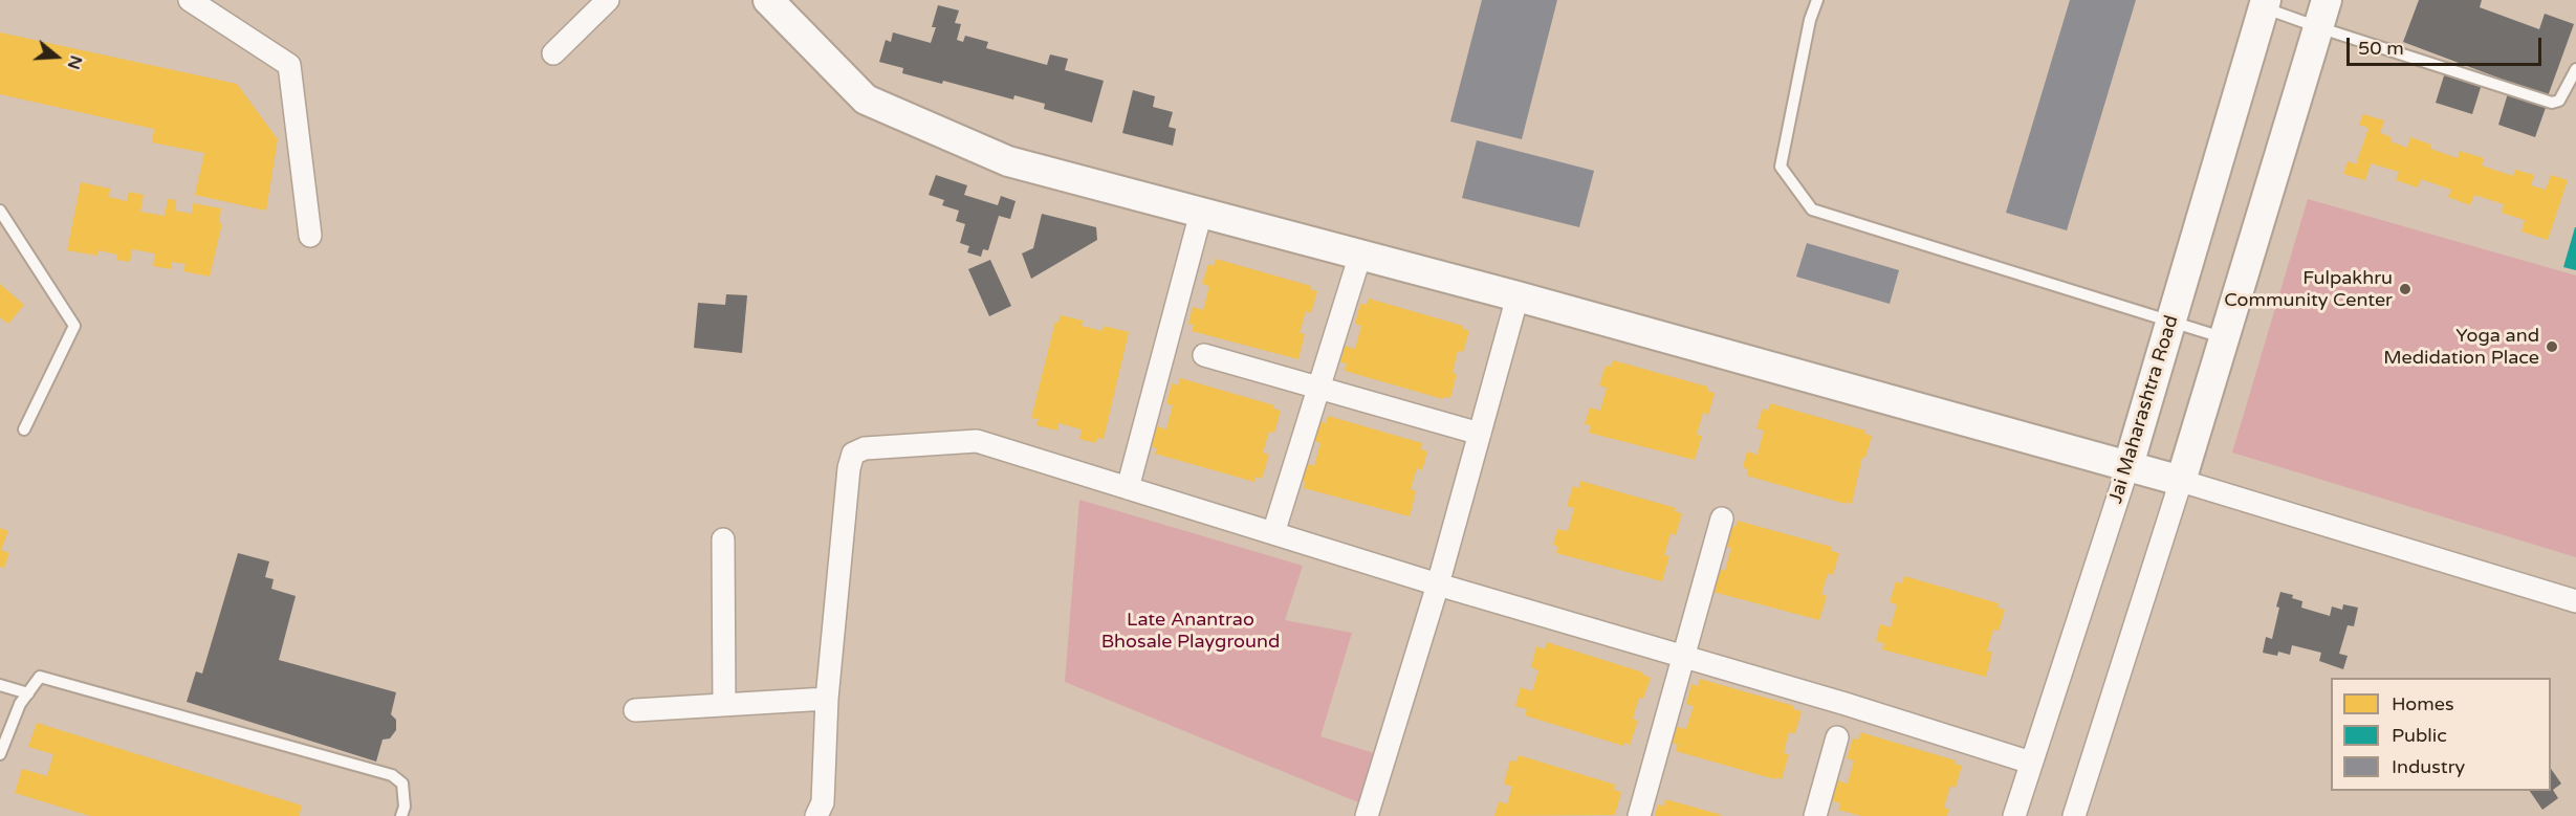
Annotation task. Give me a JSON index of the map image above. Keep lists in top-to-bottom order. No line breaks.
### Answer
{"streets":{"street":["Jai Maharashtra Road"]},"parks":["Late Anantrao Bhosale Playground"],"places":["Fulpakhru Community Center","Yoga and Medidation Place"],"legend":["Homes","Public","Industry"],"scale_bar":"50 m","north":"right"}
